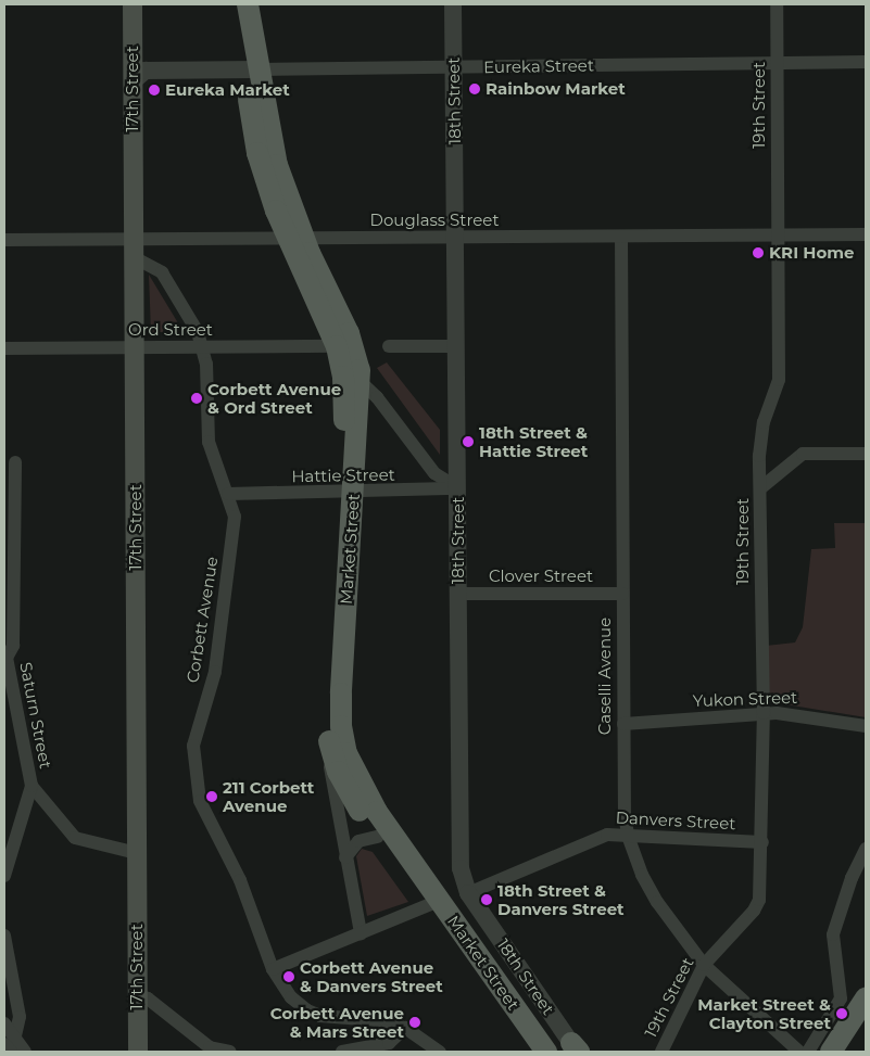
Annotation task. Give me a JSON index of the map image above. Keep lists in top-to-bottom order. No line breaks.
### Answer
{"streets":{"main road":["17th Street","Market Street"],"street":["Eureka Street","18th Street","19th Street","Douglass Street","Ord Street","Hattie Street","Clover Street","Corbett Avenue","Caselli Avenue","Yukon Street","Saturn Street","Danvers Street"]},"crossings":[["Eureka Street","17th Street"],["Eureka Street","18th Street"],["Eureka Street","19th Street"],["Eureka Street","Market Street"],["17th Street","Douglass Street"],["17th Street","Ord Street"],["17th Street","Corbett Avenue"],["18th Street","Douglass Street"],["18th Street","Hattie Street"],["18th Street","Clover Street"],["18th Street","Danvers Street"],["19th Street","Douglass Street"],["19th Street","Caselli Avenue"],["19th Street","Yukon Street"],["19th Street","Danvers Street"],["Douglass Street","Market Street"],["Douglass Street","Corbett Avenue"],["Douglass Street","Caselli Avenue"],["Ord Street","Market Street"],["Ord Street","Corbett Avenue"],["Hattie Street","Market Street"],["Hattie Street","Corbett Avenue"],["Clover Street","Caselli Avenue"],["Caselli Avenue","Yukon Street"],["Caselli Avenue","Danvers Street"]],"places":["Rainbow Market","Eureka Market","KRI Home","Corbett Avenue & Ord Street","18th Street & Hattie Street","211 Corbett Avenue","18th Street & Danvers Street","Corbett Avenue & Danvers Street","Market Street & Clayton Street","Corbett Avenue & Mars Street"]}
